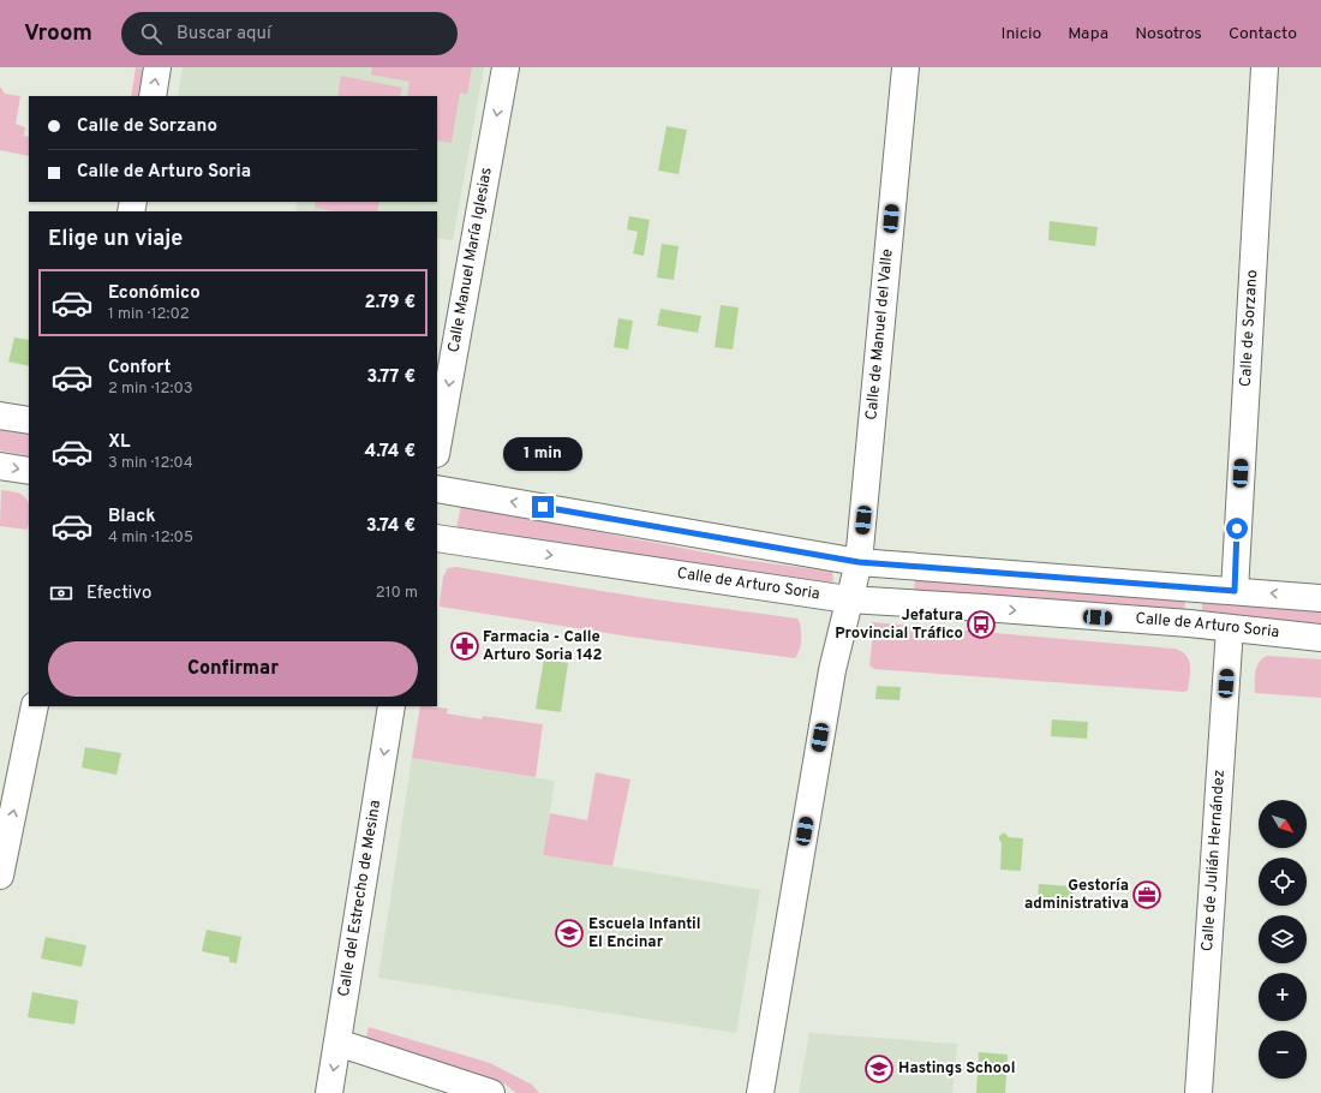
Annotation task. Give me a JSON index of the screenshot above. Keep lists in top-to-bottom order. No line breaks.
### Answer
{"streets":{"street":["Calle Manuel María Iglesias","Calle de Sorzano","Calle de Manuel del Valle","Calle de Arturo Soria","Calle de Julián Hernández","Calle del Estrecho de Mesina"]},"crossings":[["Calle de Manuel del Valle","Calle de Arturo Soria"],["Calle de Arturo Soria","Calle de Julián Hernández"]],"one_way":["Calle Manuel María Iglesias","Calle del Estrecho de Mesina"],"places":{"bus stop":["Jefatura Provincial Tráfico"],"pharmacy":["Farmacia - Calle Arturo Soria 142"],"office":["Gestoría administrativa"],"school or university":["Escuela Infantil El Encinar","Hastings School"]},"north":"bottom right","page":{"header":"Vroom","search":"Buscar aquí","nav":["Inicio","Mapa","Nosotros","Contacto"],"banner":["Calle de Sorzano","Calle de Arturo Soria"],"heading":"Elige un viaje","list":[{"name":"Económico","note":"1 min · 12:02","value":"2.79 €"},{"name":"Confort","note":"2 min · 12:03","value":"3.77 €"},{"name":"XL","note":"3 min · 12:04","value":"4.74 €"},{"name":"Black","note":"4 min · 12:05","value":"3.74 €"}],"bubble":"1 min","pay":["Efectivo","210 m"],"buttons":"Confirmar","map_buttons":["+","−"]}}
